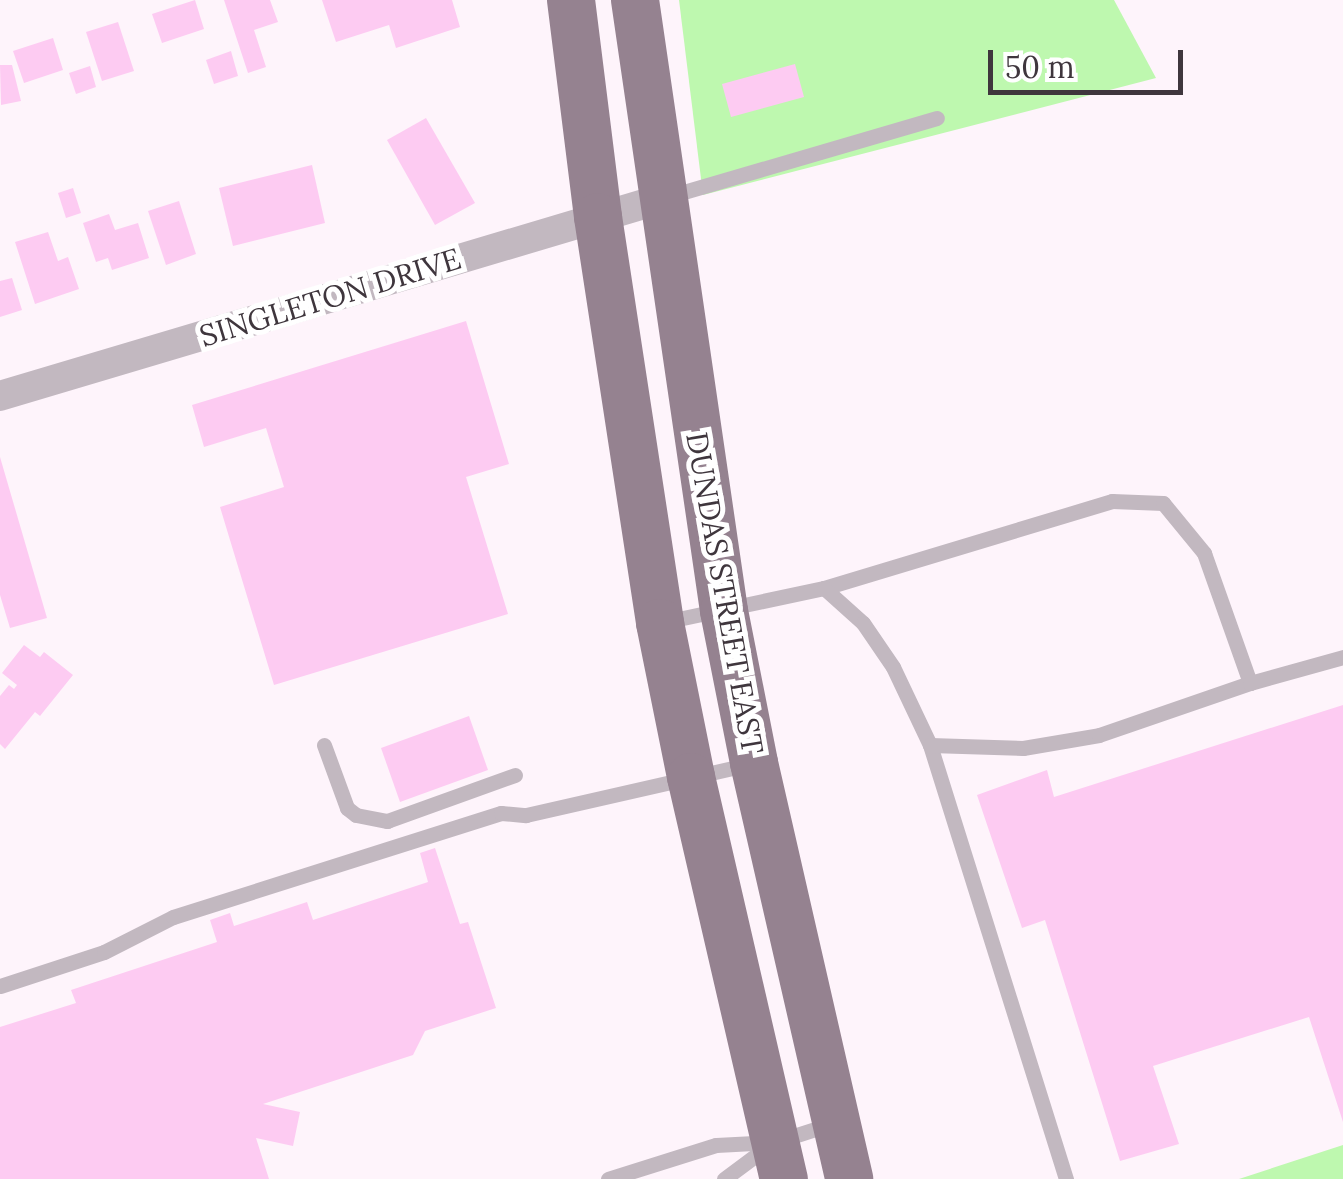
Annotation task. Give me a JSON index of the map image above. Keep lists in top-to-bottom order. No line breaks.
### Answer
{"streets":{"main road":["DUNDAS STREET EAST"],"street":["SINGLETON DRIVE"]},"crossings":[["SINGLETON DRIVE","DUNDAS STREET EAST"]],"scale_bar":"50 m"}
